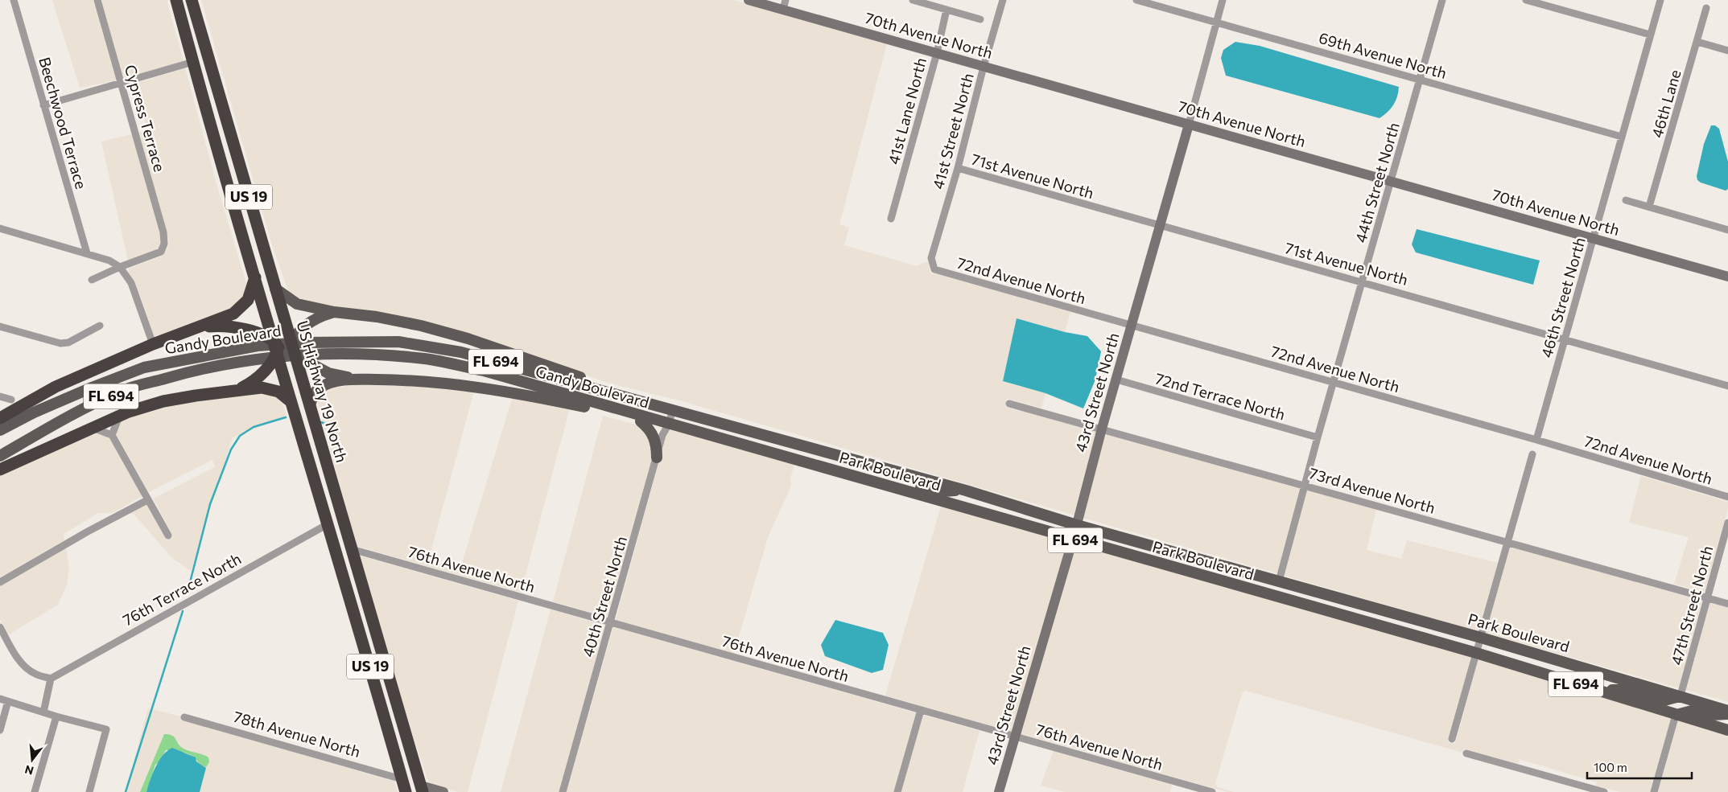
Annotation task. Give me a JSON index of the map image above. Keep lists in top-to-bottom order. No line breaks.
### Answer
{"streets":{"highway":["US 19","US Highway 19 North"],"main road":["Gandy Boulevard","FL 694","Park Boulevard"],"street":["70th Avenue North","69th Avenue North","46th Lane","41st Lane North","Cypress Terrace","Beechwood Terrace","41st Street North","71st Avenue North","44th Street North","72nd Avenue North","46th Street North","43rd Street North","72nd Terrace North","73rd Avenue North","76th Avenue North","76th Terrace North","40th Street North","47th Street North","78th Avenue North"]},"crossings":[["70th Avenue North","41st Lane North"],["70th Avenue North","41st Street North"],["70th Avenue North","44th Street North"],["70th Avenue North","46th Street North"],["70th Avenue North","43rd Street North"],["69th Avenue North","44th Street North"],["69th Avenue North","46th Street North"],["69th Avenue North","43rd Street North"],["41st Street North","71st Avenue North"],["41st Street North","72nd Avenue North"],["71st Avenue North","44th Street North"],["71st Avenue North","46th Street North"],["71st Avenue North","43rd Street North"],["44th Street North","72nd Avenue North"],["44th Street North","72nd Terrace North"],["44th Street North","Park Boulevard"],["44th Street North","73rd Avenue North"],["72nd Avenue North","46th Street North"],["72nd Avenue North","43rd Street North"],["Gandy Boulevard","Park Boulevard"],["Gandy Boulevard","40th Street North"],["US Highway 19 North","76th Avenue North"],["US Highway 19 North","76th Terrace North"],["US Highway 19 North","78th Avenue North"],["43rd Street North","72nd Terrace North"],["43rd Street North","Park Boulevard"],["43rd Street North","73rd Avenue North"],["43rd Street North","76th Avenue North"],["Park Boulevard","40th Street North"],["Park Boulevard","47th Street North"],["73rd Avenue North","47th Street North"],["76th Avenue North","40th Street North"]],"scale_bar":"100 m","north":"bottom"}
